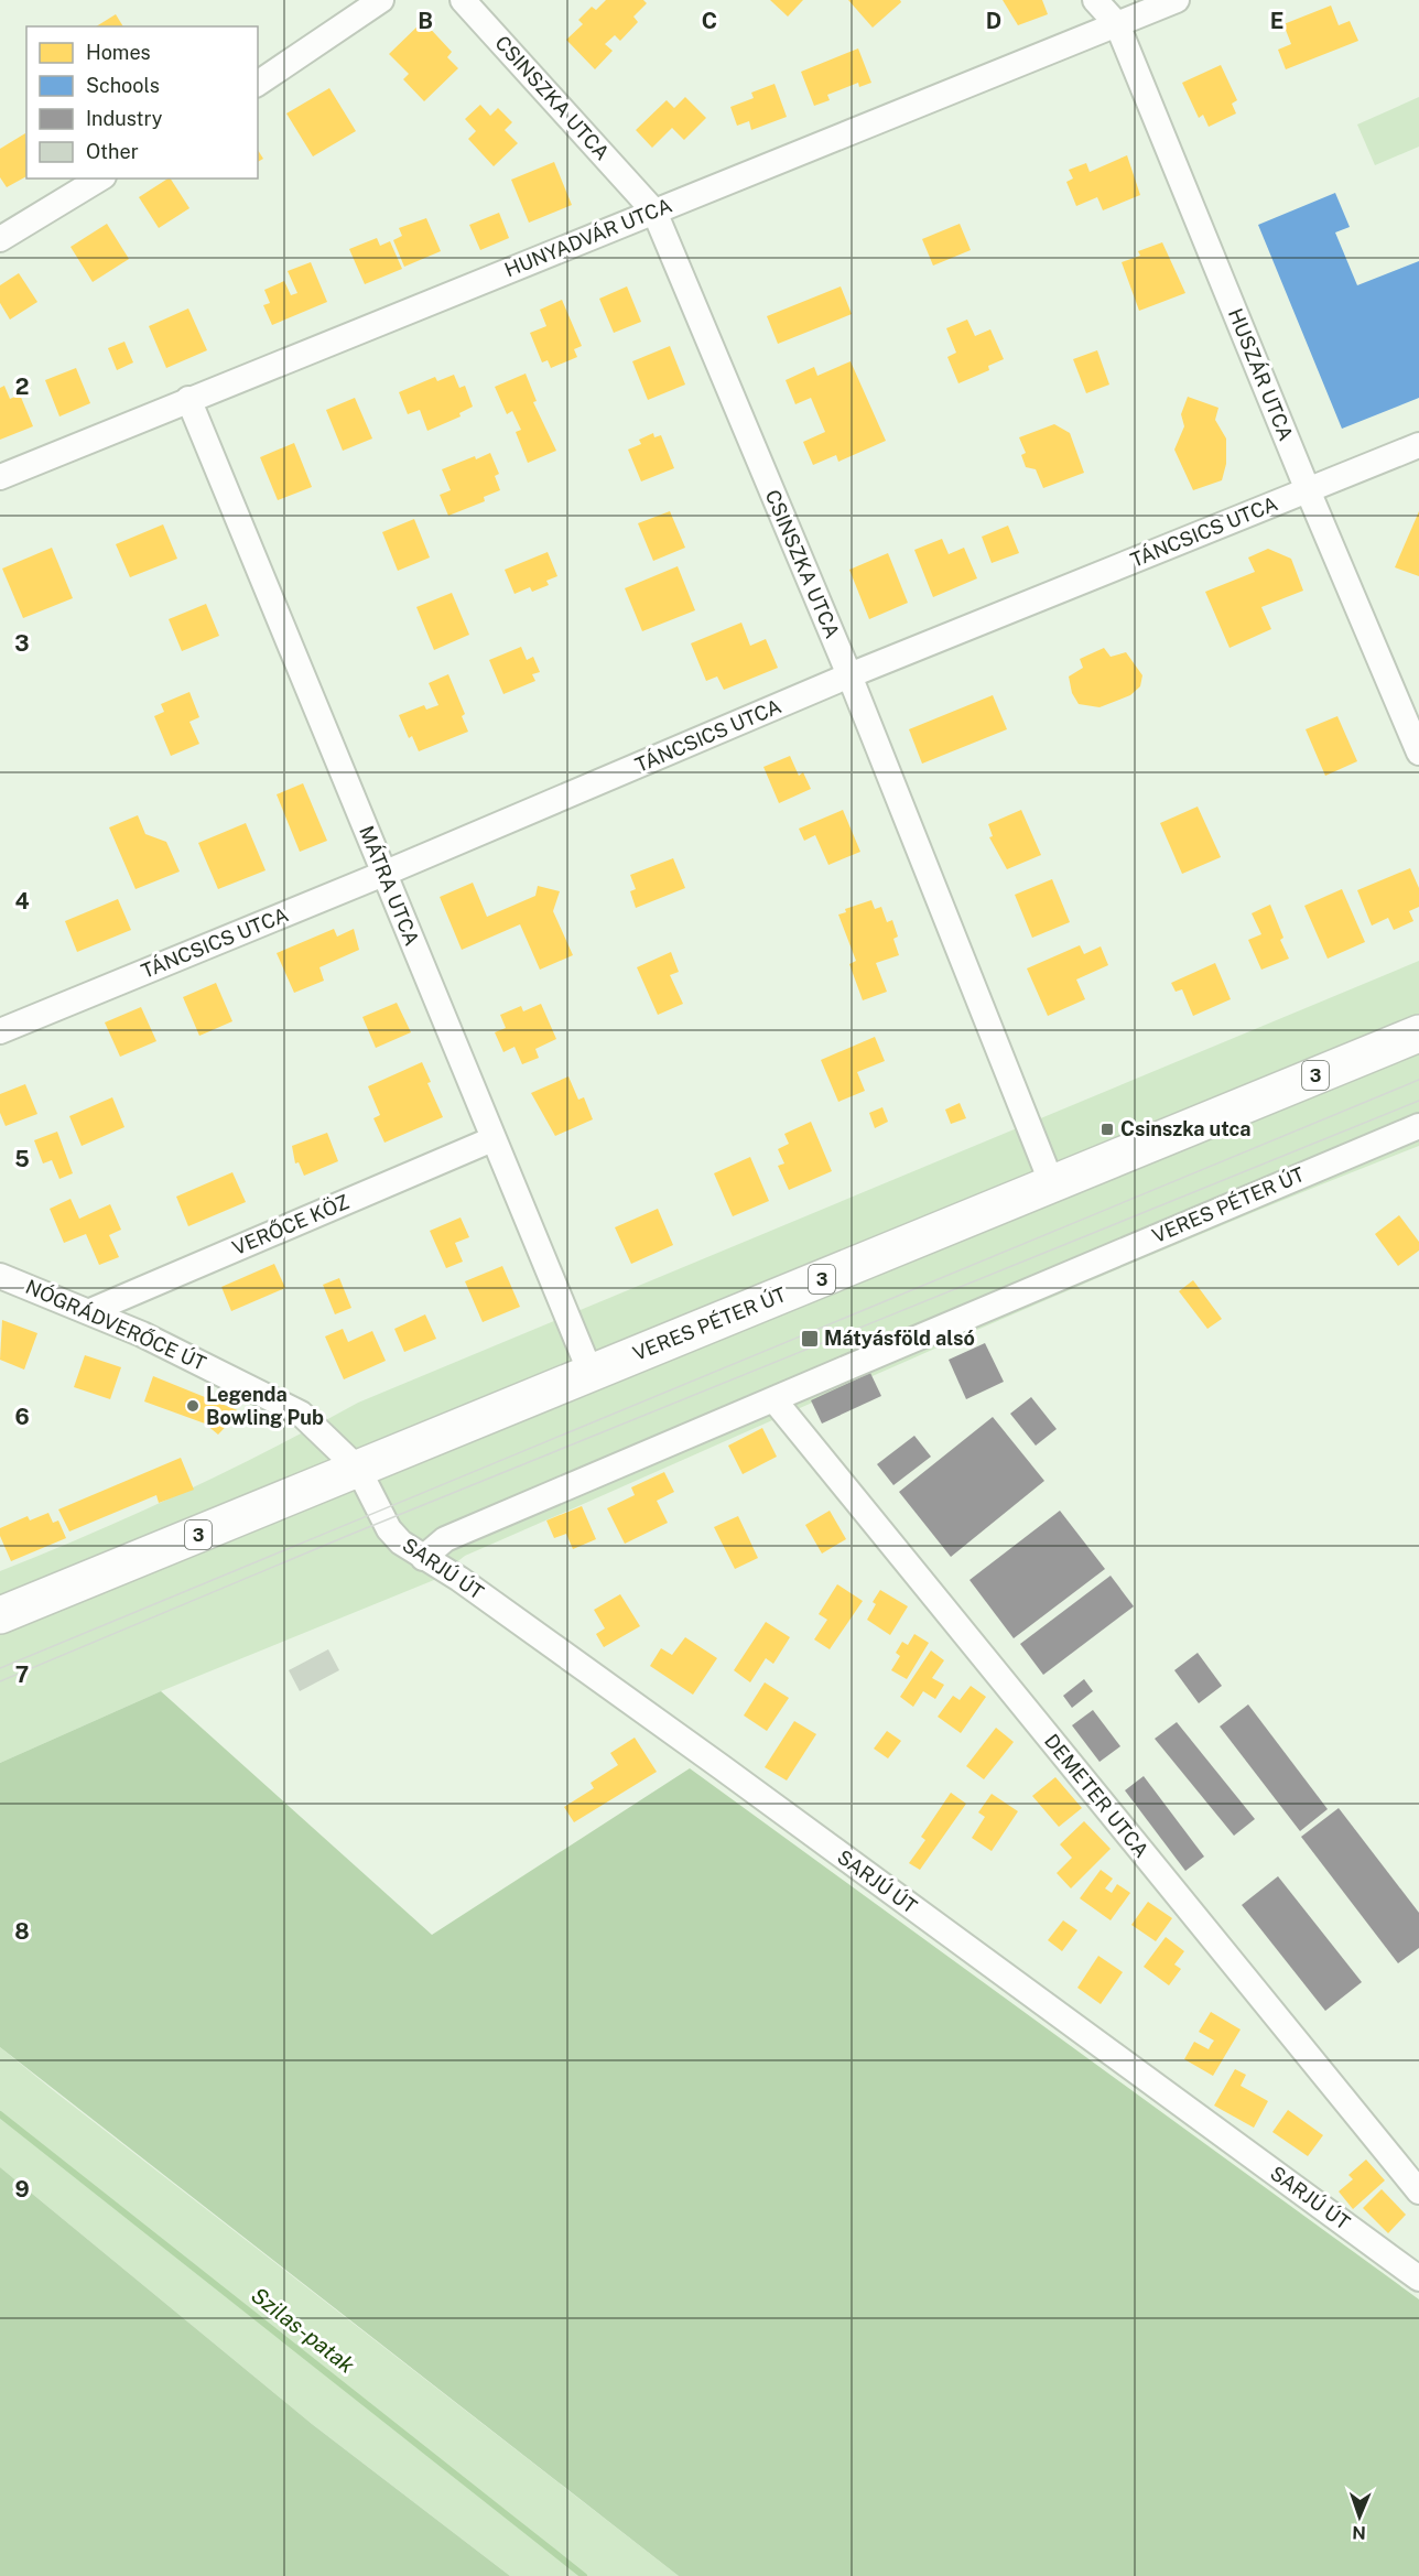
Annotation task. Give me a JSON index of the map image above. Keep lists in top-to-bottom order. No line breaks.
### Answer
{"streets":{"main road":["3","VERES PÉTER ÚT"],"street":["CSINSZKA UTCA","HUNYADVÁR UTCA","HUSZÁR UTCA","TÁNCSICS UTCA","MÁTRA UTCA","VERŐCE KÖZ","NÓGRÁDVERŐCE ÚT","SARJÚ ÚT","DEMETER UTCA"]},"crossings":[["CSINSZKA UTCA","HUNYADVÁR UTCA"],["CSINSZKA UTCA","TÁNCSICS UTCA"],["CSINSZKA UTCA","VERES PÉTER ÚT"],["HUNYADVÁR UTCA","HUSZÁR UTCA"],["HUNYADVÁR UTCA","MÁTRA UTCA"],["HUSZÁR UTCA","TÁNCSICS UTCA"],["TÁNCSICS UTCA","MÁTRA UTCA"],["MÁTRA UTCA","VERES PÉTER ÚT"],["MÁTRA UTCA","VERŐCE KÖZ"],["VERES PÉTER ÚT","NÓGRÁDVERŐCE ÚT"],["VERES PÉTER ÚT","SARJÚ ÚT"],["VERES PÉTER ÚT","DEMETER UTCA"],["VERŐCE KÖZ","NÓGRÁDVERŐCE ÚT"],["NÓGRÁDVERŐCE ÚT","SARJÚ ÚT"]],"water":["Szilas-patak"],"places":{"transit":["Csinszka utca","Mátyásföld alsó"],"other":["Legenda Bowling Pub"]},"legend":["Homes","Schools","Industry","Other"],"north":"bottom","grid":{"columns":["B","C","D","E"],"rows":["2","3","4","5","6","7","8","9"]}}
